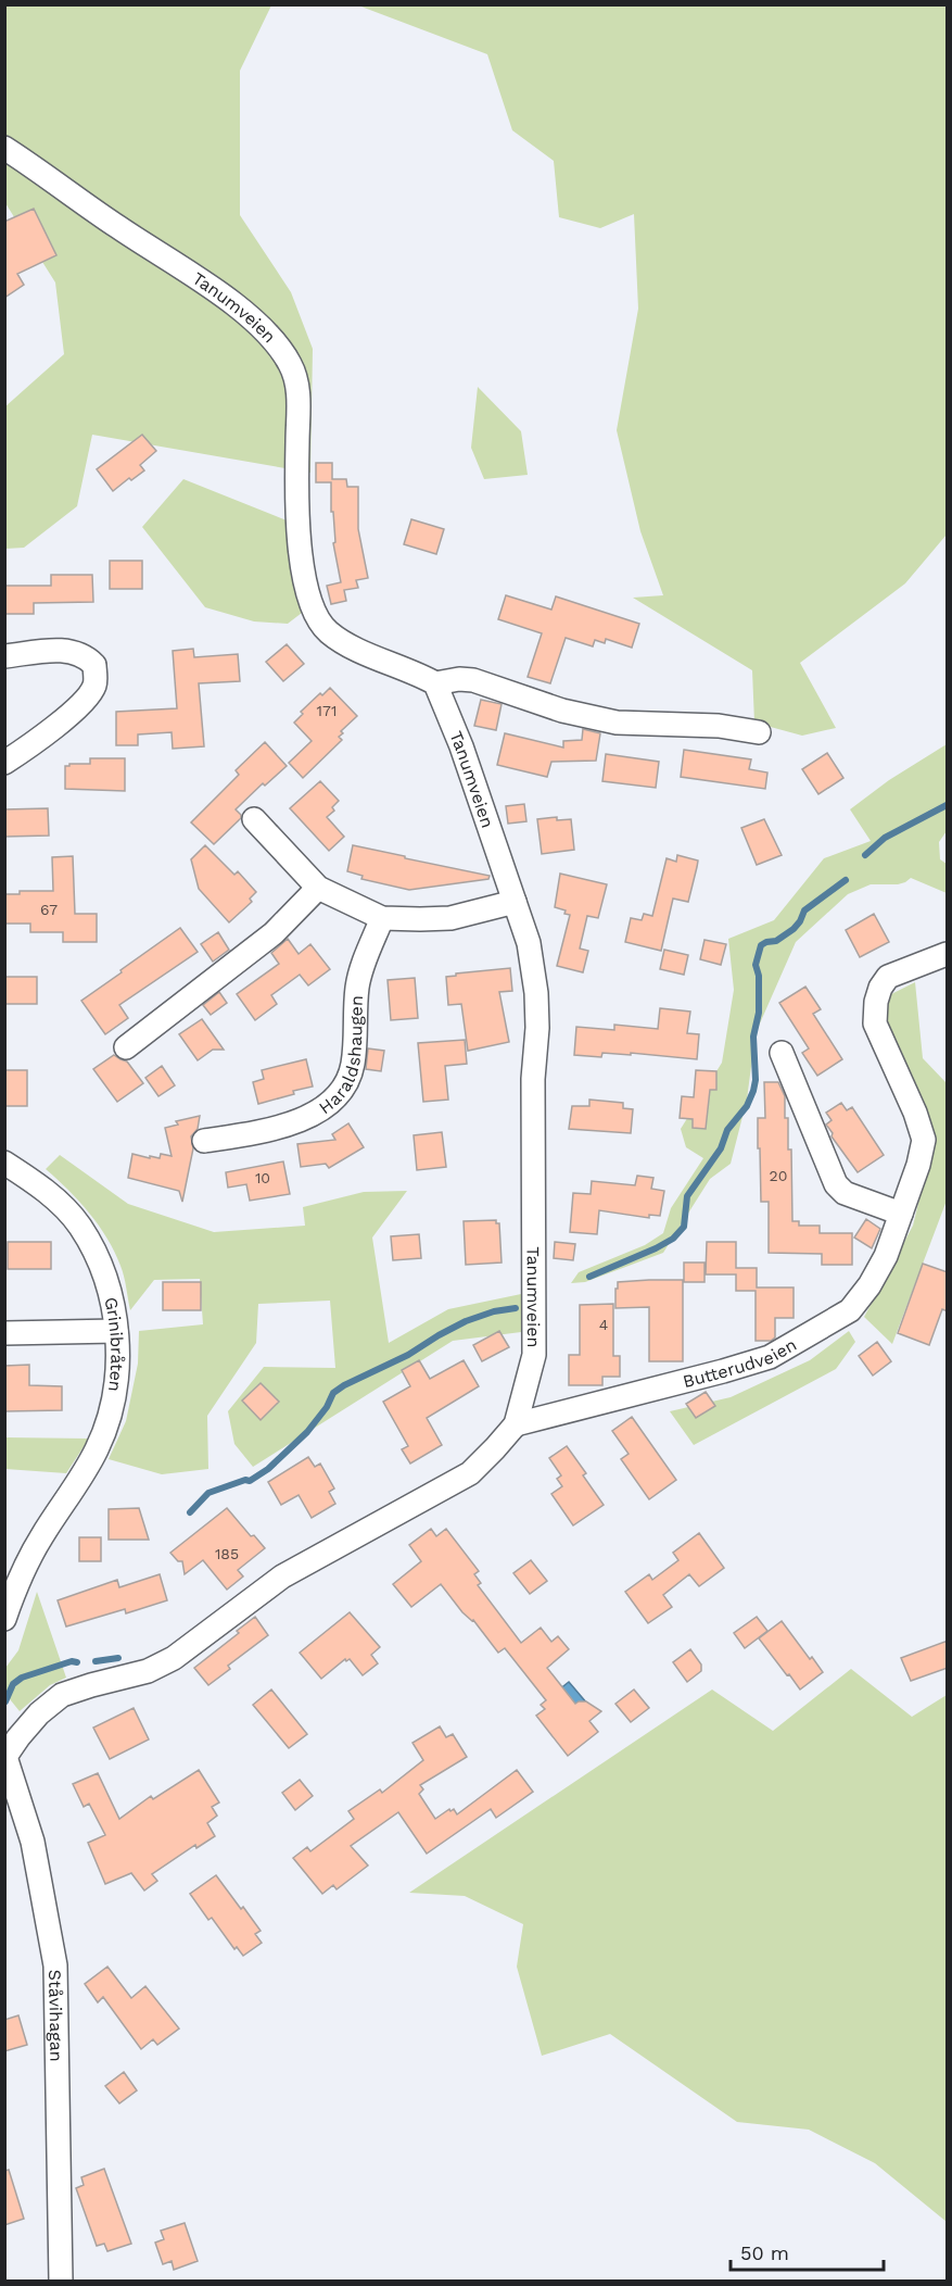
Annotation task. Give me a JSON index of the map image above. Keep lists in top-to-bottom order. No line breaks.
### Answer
{"streets":{"street":["Tanumveien","Haraldshaugen","Grinibråten","Butterudveien","Ståvihagan"]},"crossings":[["Tanumveien","Butterudveien"],["Tanumveien","Ståvihagan"]],"house_numbers":["171","67","20","10","4","185"],"scale_bar":"50 m"}
